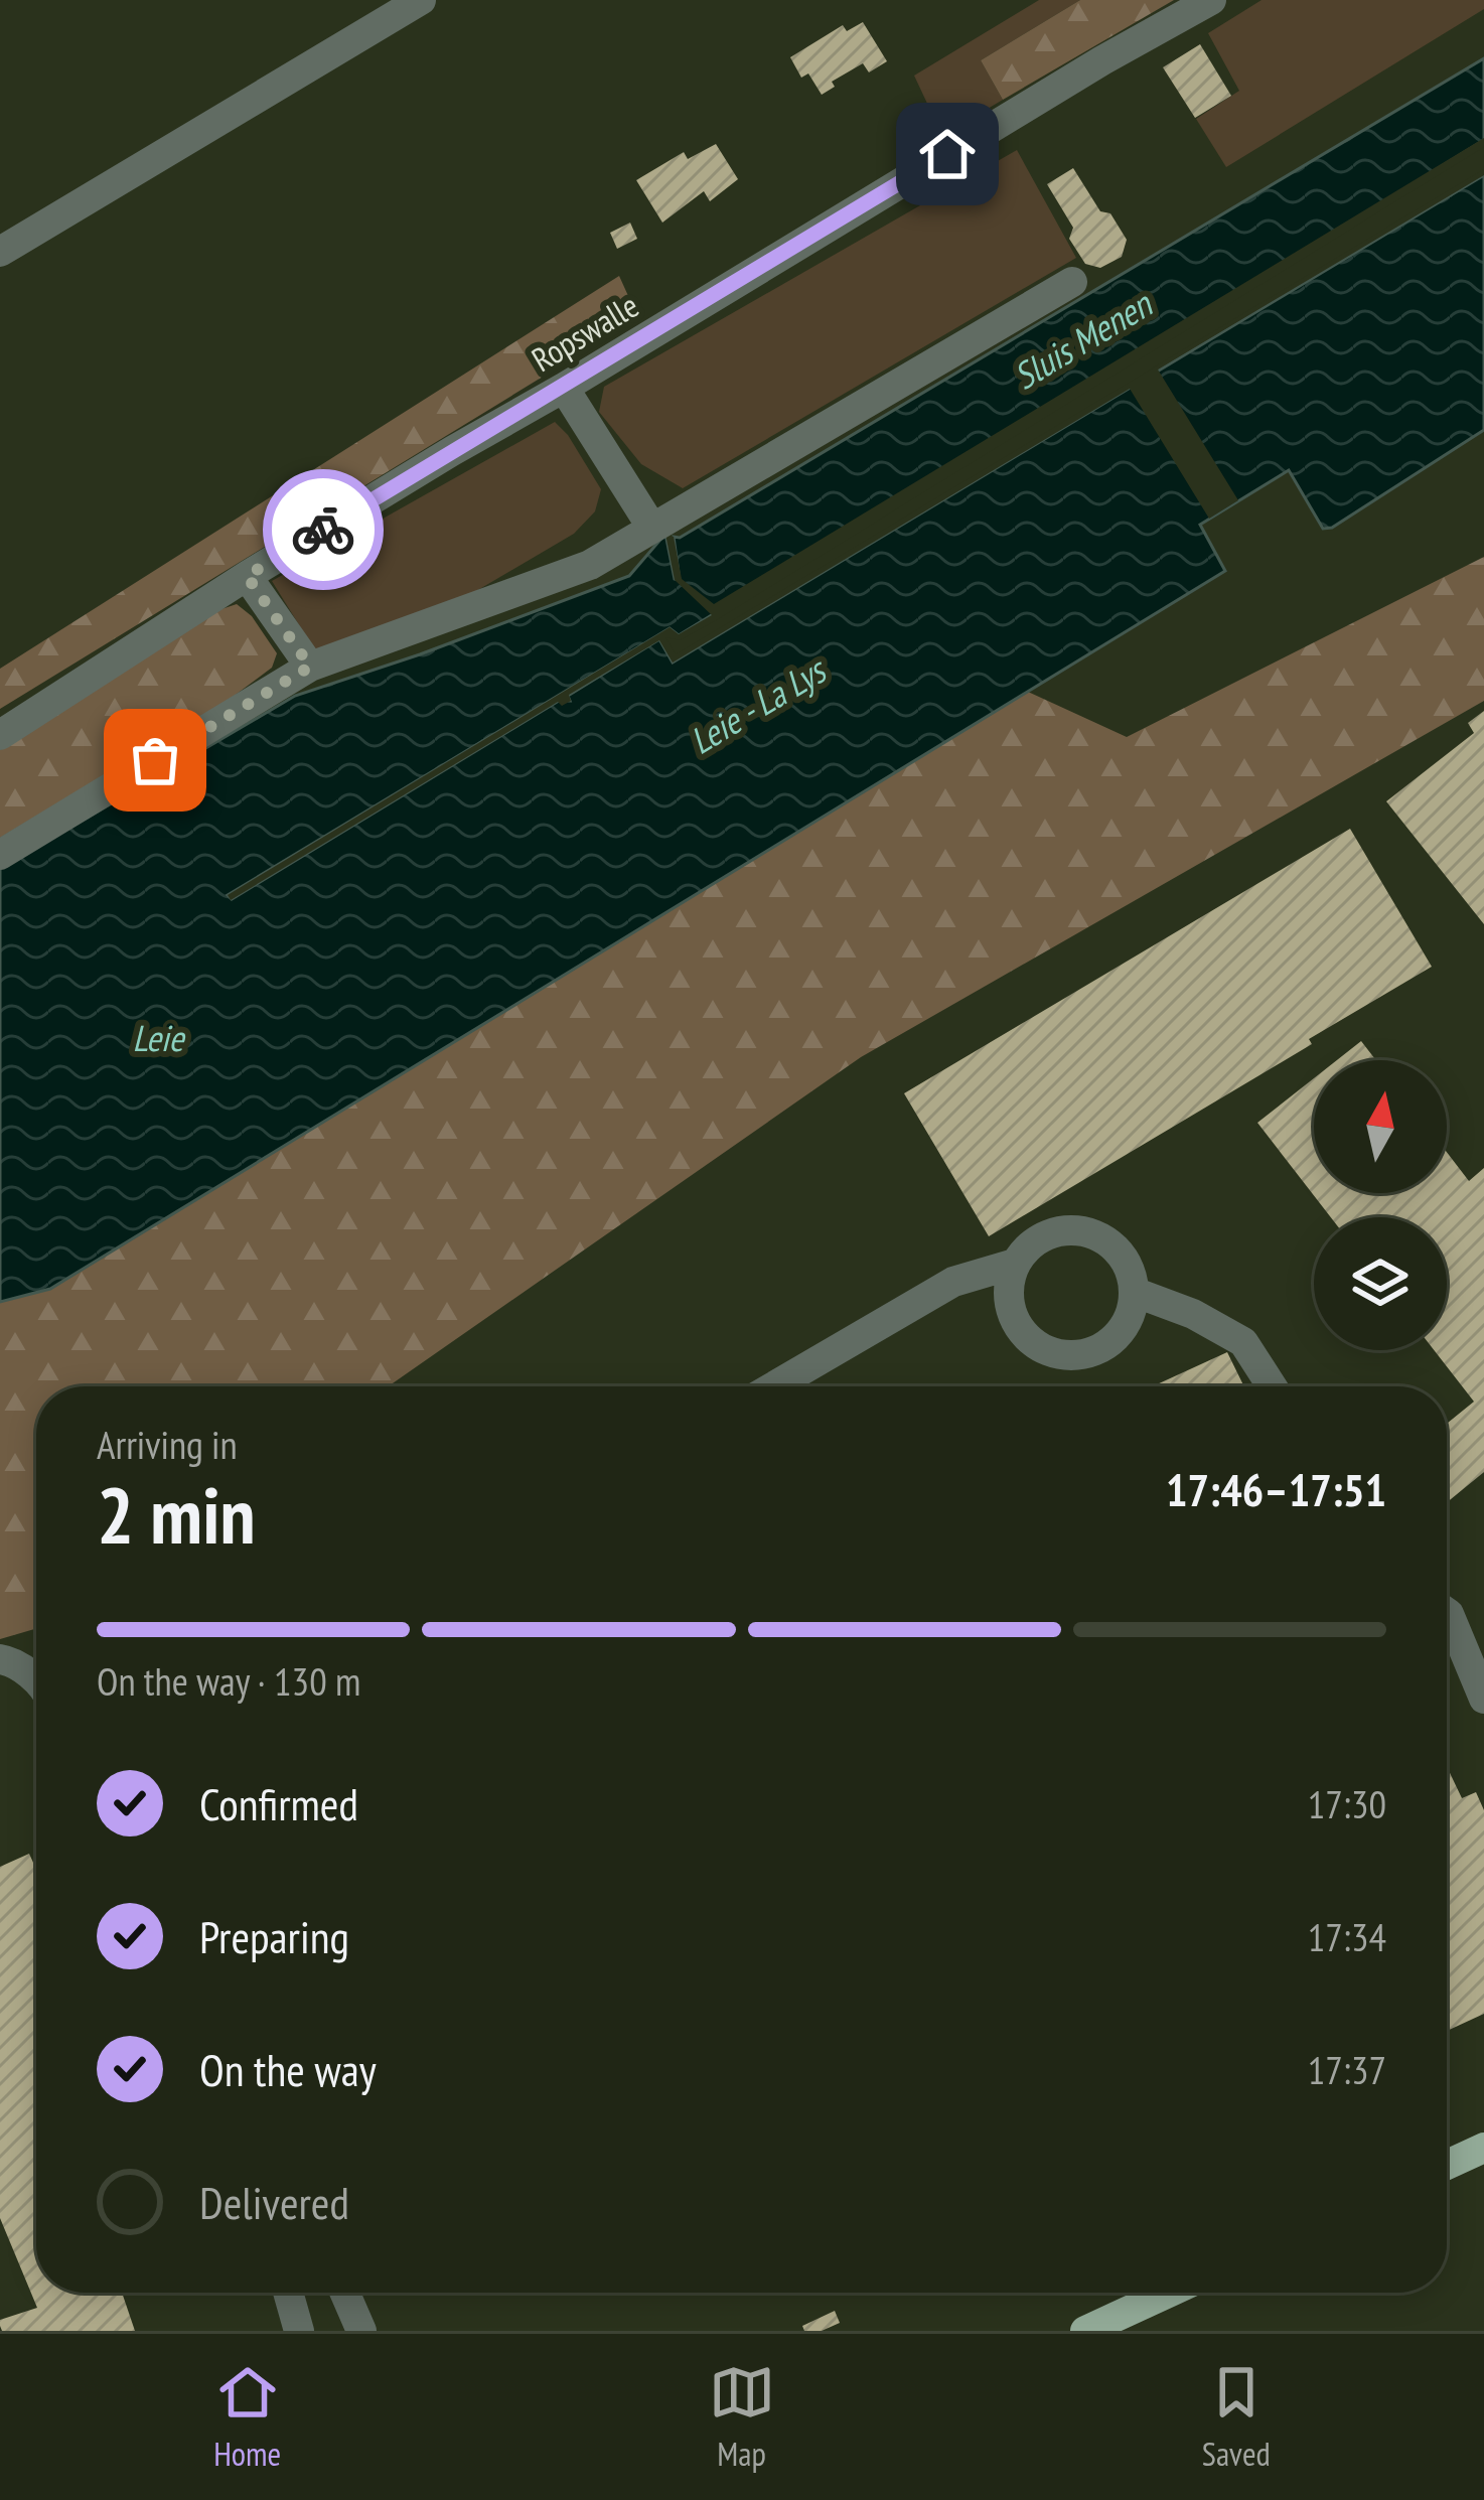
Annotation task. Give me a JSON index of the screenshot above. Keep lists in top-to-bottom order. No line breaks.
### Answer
{"streets":{"street":["Ropswalle"]},"water":["Sluis Menen","Leie - La Lys","Leie"],"north":"top","page":{"heading":["2 min","Arriving in","17:46–17:51"],"bar":"On the way · 130 m","list":[["Confirmed","17:30"],["Preparing","17:34"],["On the way","17:37"],"Delivered"],"tabs":["Home","Map","Saved"]}}
